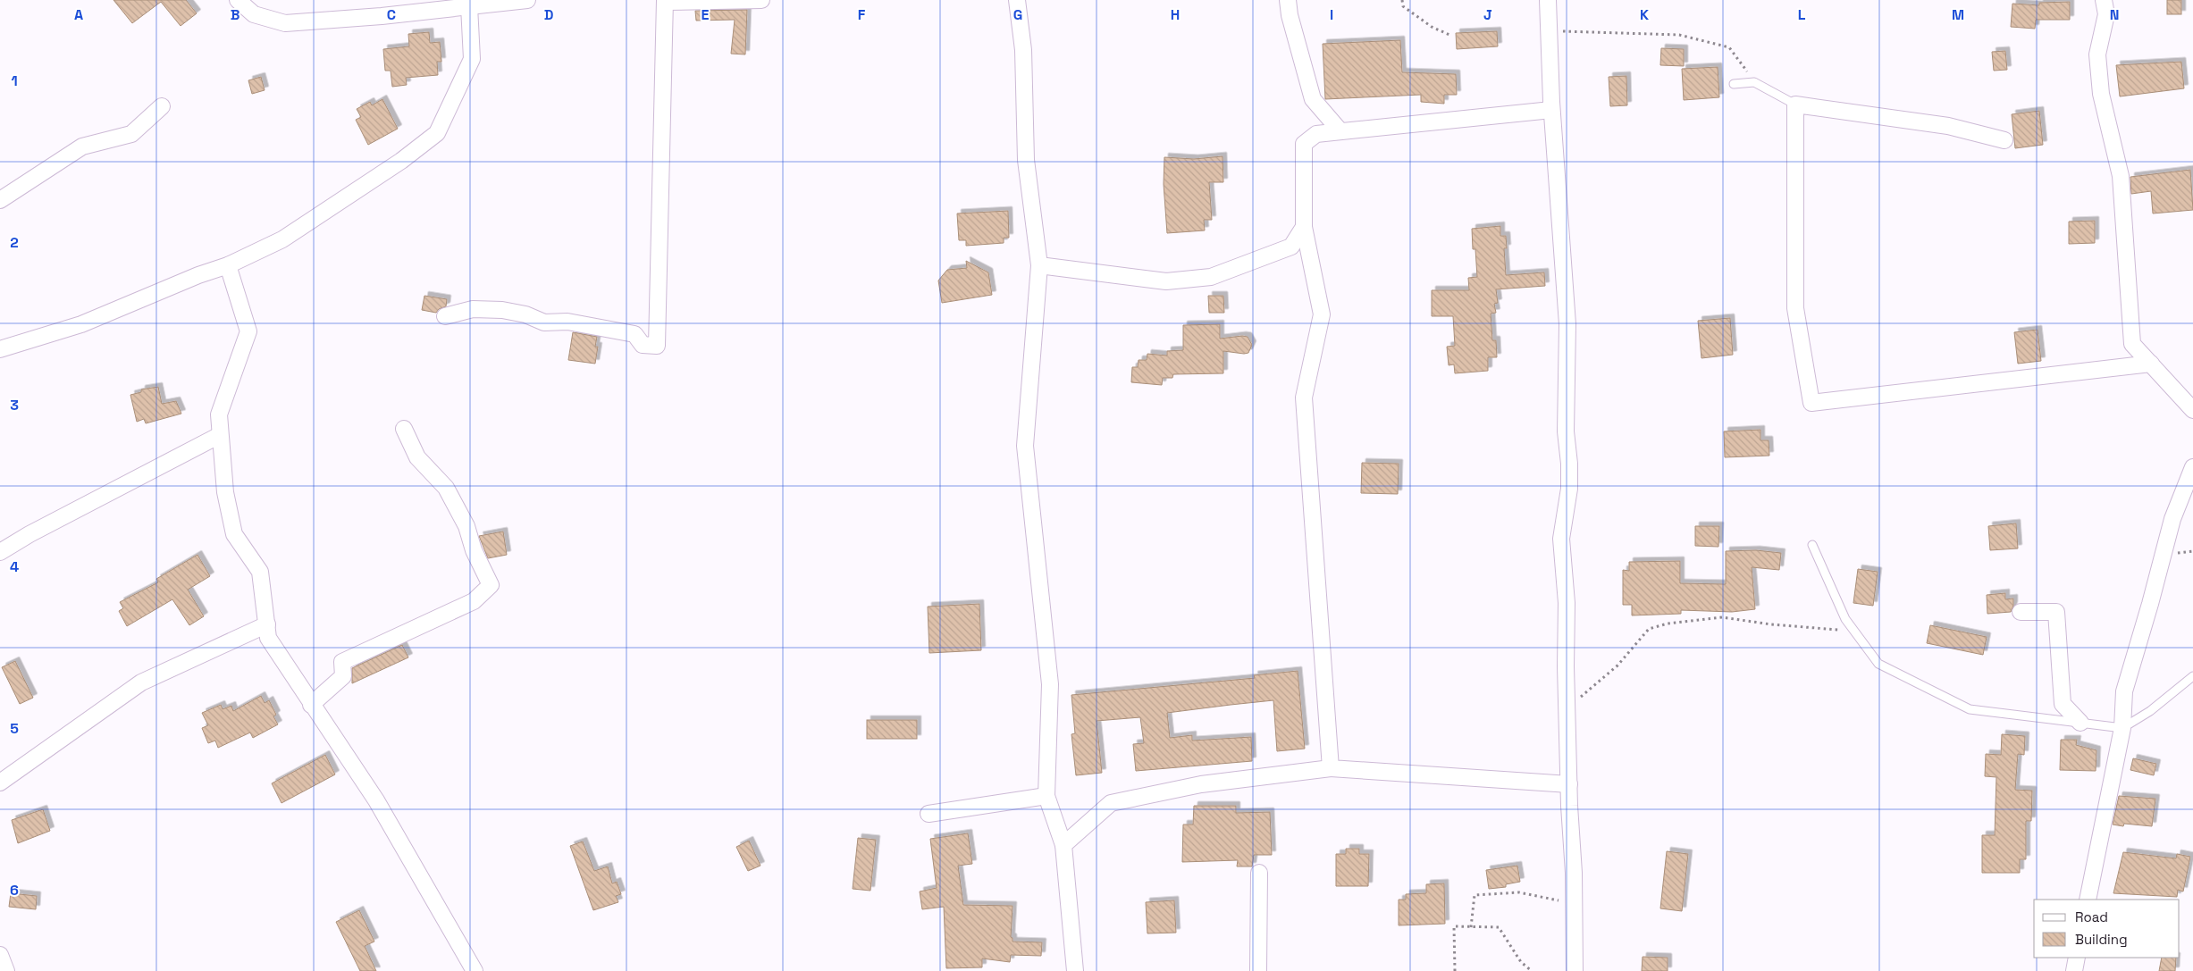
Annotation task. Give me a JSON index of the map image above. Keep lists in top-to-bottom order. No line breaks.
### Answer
{"legend":["Road","Building"],"grid":{"columns":["A","B","C","D","E","F","G","H","I","J","K","L","M","N"],"rows":["1","2","3","4","5","6"]}}
